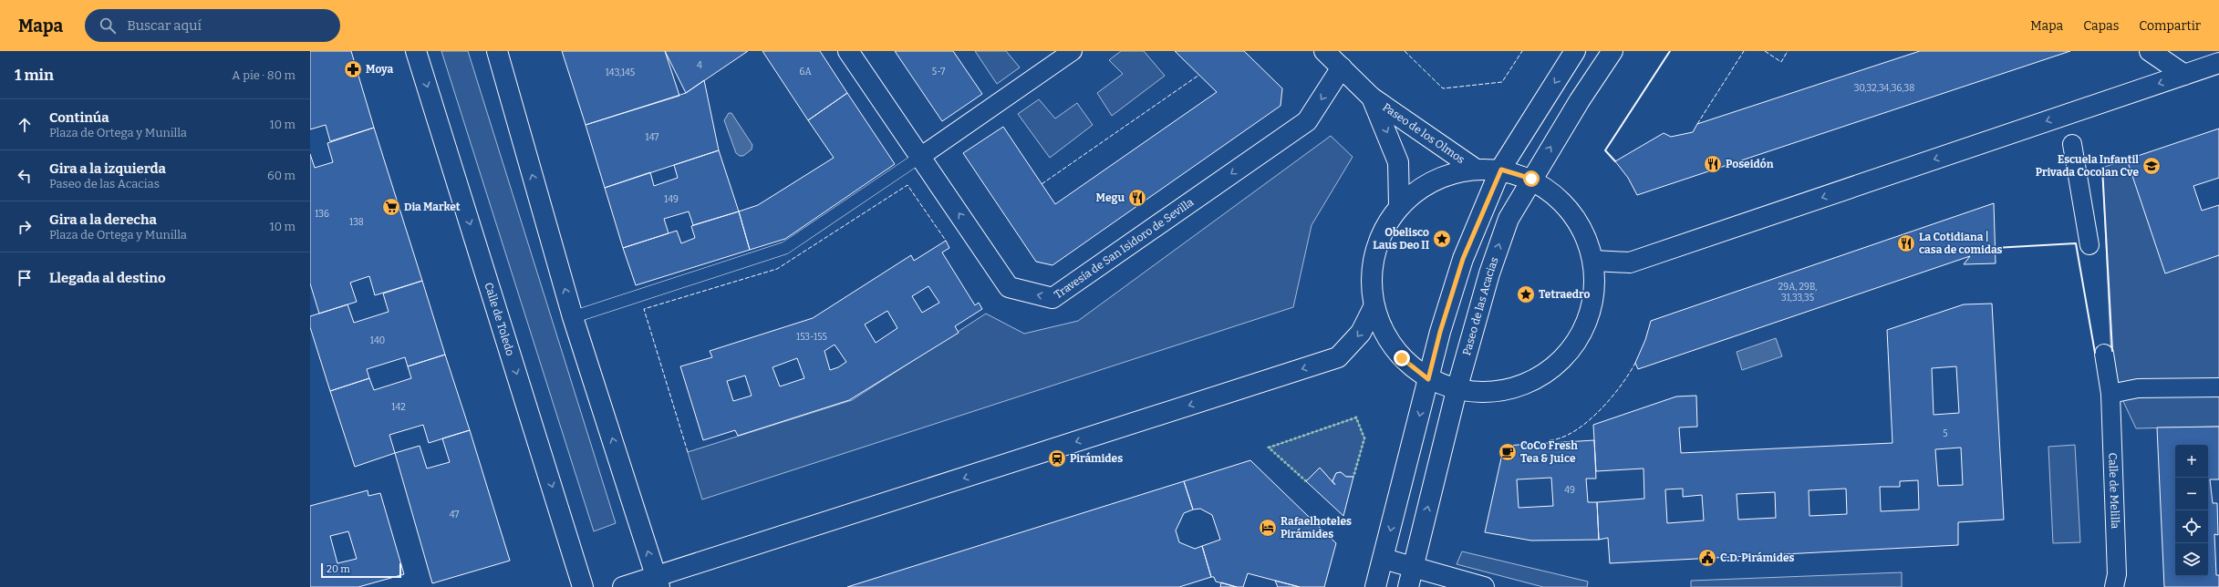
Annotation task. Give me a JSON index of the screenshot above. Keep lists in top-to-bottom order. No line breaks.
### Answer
{"streets":{"street":["Paseo de los Olmos","Travesía de San Isidoro de Sevilla","Paseo de las Acacias","Calle de Toledo","Calle de Melilla"]},"crossings":[["Paseo de los Olmos","Travesía de San Isidoro de Sevilla"]],"one_way":["Paseo de los Olmos"],"places":{"pharmacy":["Moya"],"restaurant":["Poseidón","Megu","La Cotidiana | casa de comidas"],"school or university":["Escuela Infantil Privada Cocolan Cve"],"supermarket":["Dia Market"],"place":["Obelisco Laus Deo II","Tetraedro"],"cafe":["CoCo Fresh Tea & Juice"],"station":["Pirámides"],"hotel":["Rafaelhoteles Pirámides"],"public building":["C.D. Pirámides"]},"house_numbers":["4","6A","5-7","143,145","30,32,34,36,38","147","149","136","138","29A, 29B, 31,33,35","153-155","140","142","5","49","47"],"scale_bar":"20 m","page":{"header":"Mapa","search":"Buscar aquí","nav":["Mapa","Capas","Compartir"],"heading":["1 min","A pie · 80 m"],"list":[["Continúa","Plaza de Ortega y Munilla","10 m"],["Gira a la izquierda","Paseo de las Acacias","60 m"],["Gira a la derecha","Plaza de Ortega y Munilla","10 m"],"Llegada al destino"],"map_buttons":["+","−"],"scale":"20 m"}}
